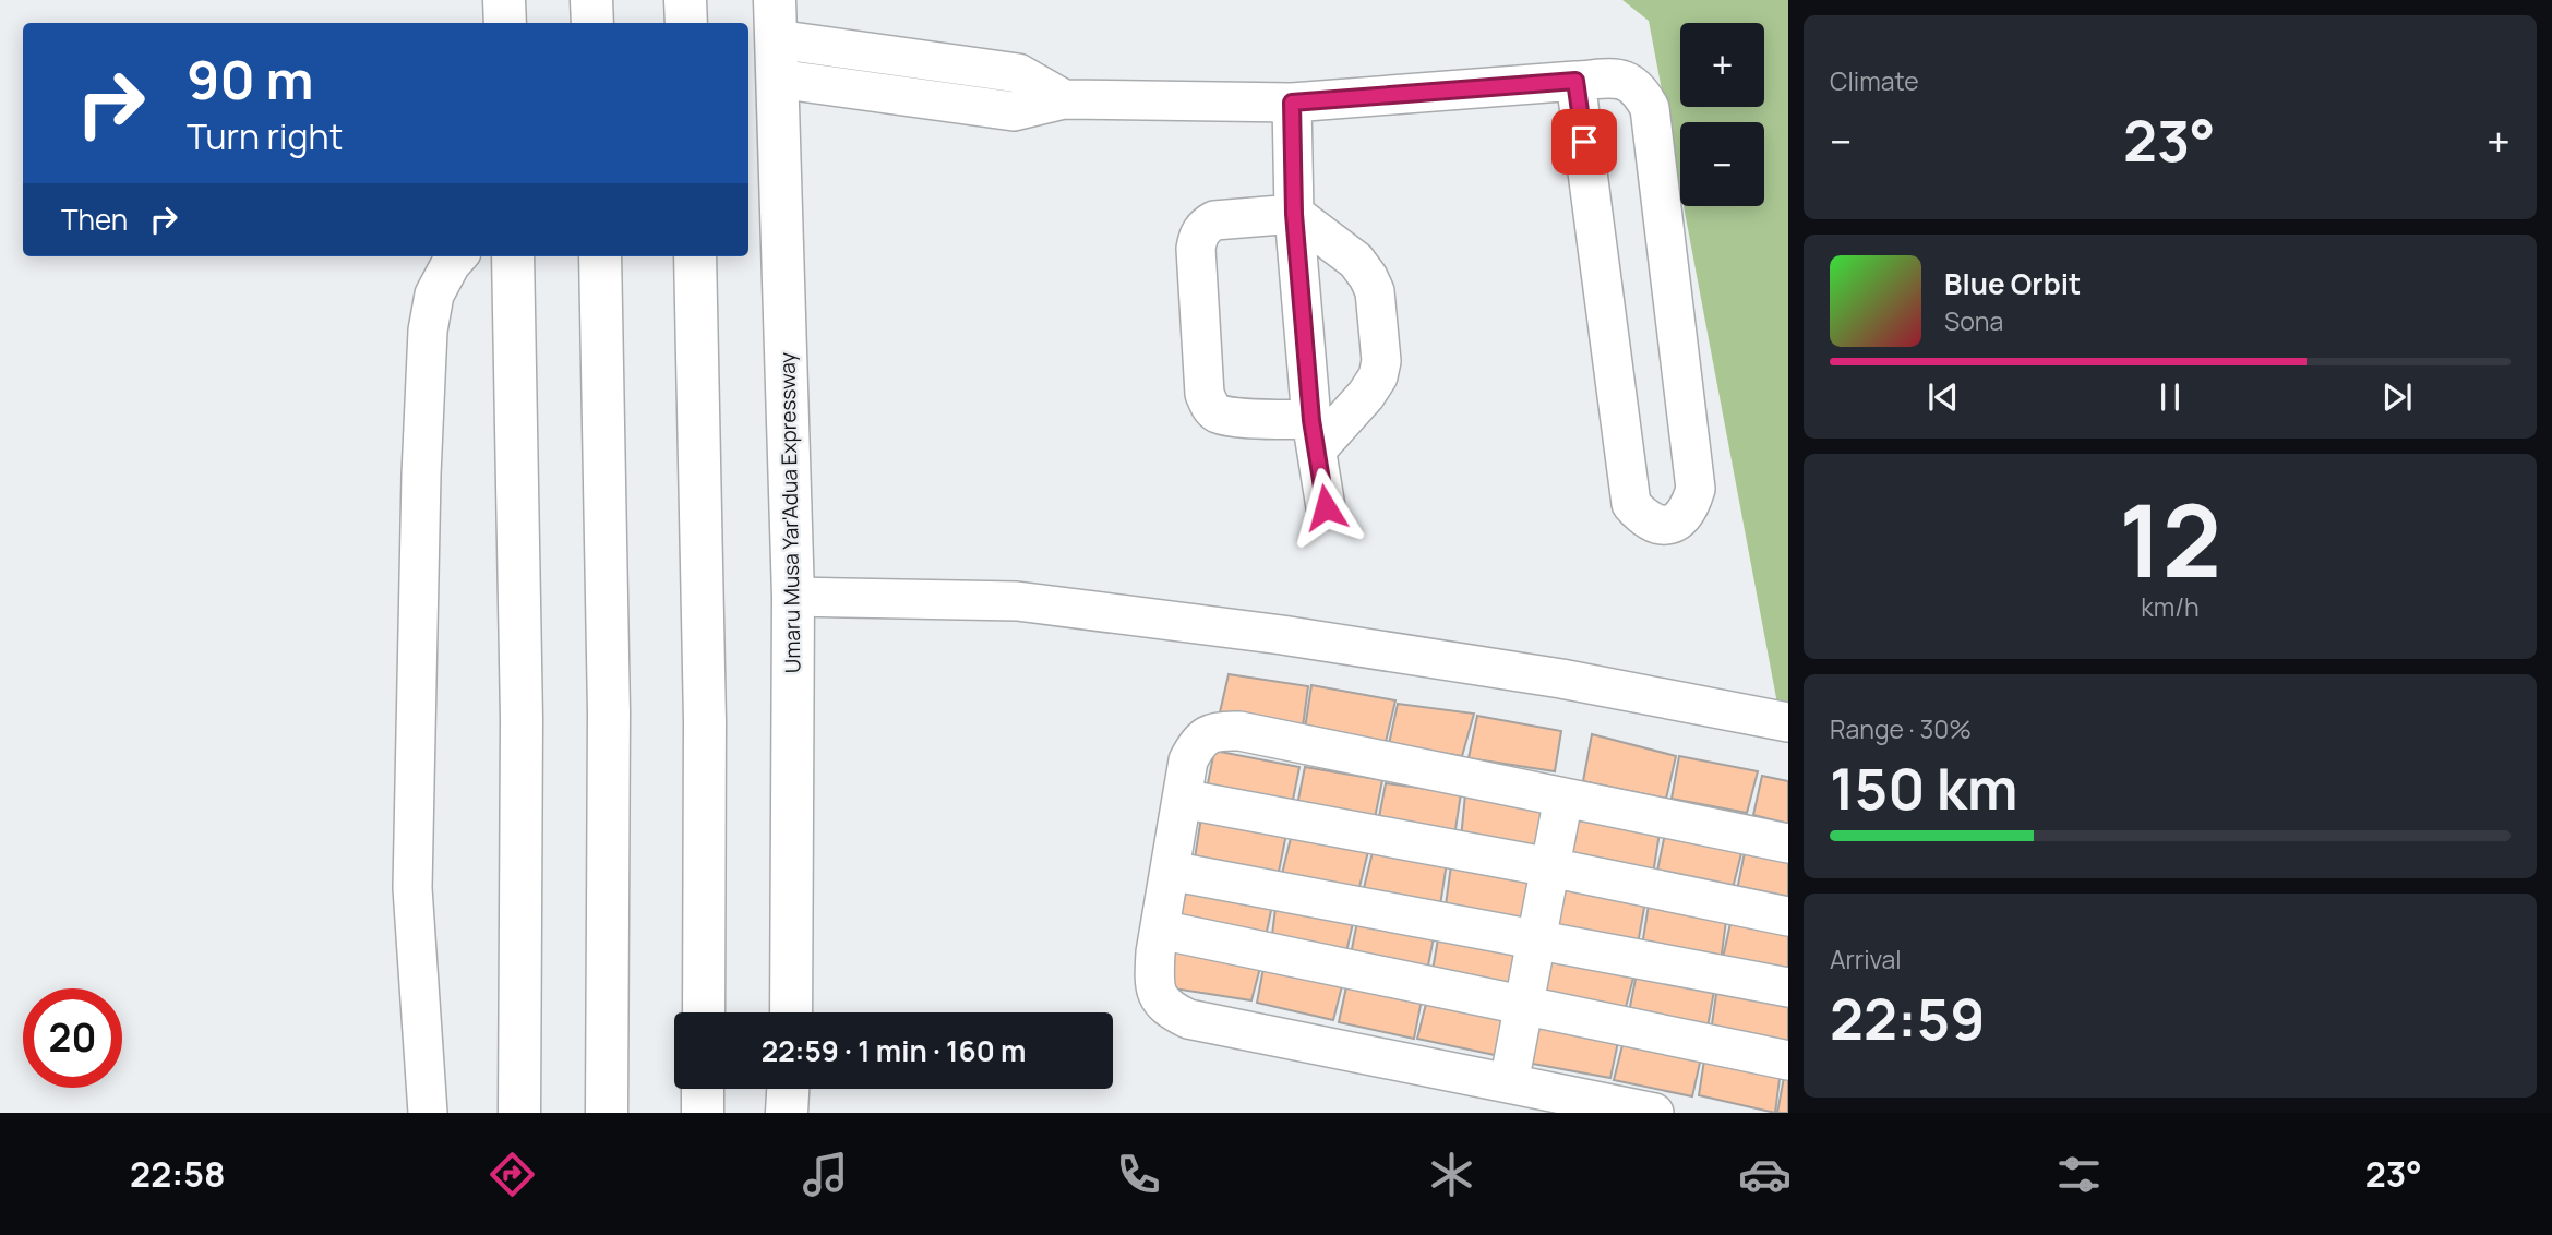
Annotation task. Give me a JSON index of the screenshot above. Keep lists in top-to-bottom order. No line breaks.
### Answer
{"streets":{"highway":["Umaru Musa Yar'Adua Expressway"]},"page":{"tile":["Climate",["12","km/h"],["Range · 30%","150 km"],["Arrival","22:59"]],"map_buttons":["+","−"],"turn":["90 m","Turn right"],"heat":["−","23°","+"],"then":"Then","song":["Blue Orbit","Sona"],"limit":"20","trip":"22:59 · 1 min · 160 m","tabs":["22:58","23°"]}}
